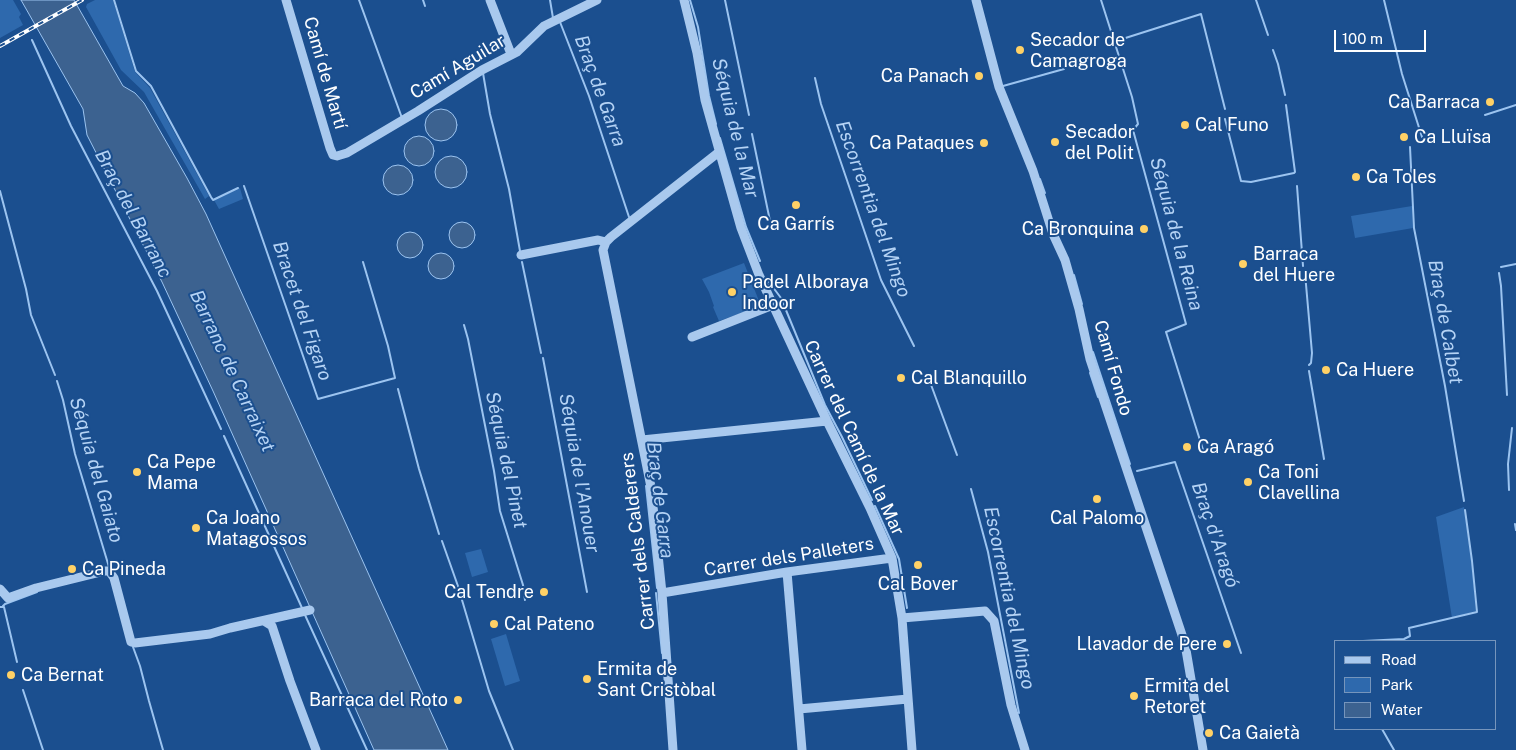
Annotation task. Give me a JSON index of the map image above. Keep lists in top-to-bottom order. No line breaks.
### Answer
{"streets":{"street":["Camí Aguilar","Camí de Martí","Camí Fondo","Carrer del Camí de la Mar","Carrer dels Calderers","Carrer dels Palleters"]},"crossings":[["Camí Aguilar","Camí de Martí"],["Carrer del Camí de la Mar","Carrer dels Palleters"],["Carrer dels Calderers","Carrer dels Palleters"]],"water":["Braç de Garra","Séquia de la Mar","Escorrentia del Mingo","Braç del Barranc","Séquia de la Reina","Bracet del Figaro","Braç de Calbet","Barranc de Carraixet","Séquia del Pinet","Séquia del Gaiato","Séquia de l'Anouer","Braç d'Aragó"],"places":["Secador de Camagroga","Ca Panach","Ca Barraca","Cal Funo","Ca Lluïsa","Secador del Polit","Ca Pataques","Ca Toles","Ca Garrís","Ca Bronquina","Barraca del Huere","Padel Alboraya Indoor","Ca Huere","Cal Blanquillo","Ca Aragó","Ca Pepe Mama","Ca Toni Clavellina","Cal Palomo","Ca Joano Matagossos","Cal Bover","Ca Pineda","Cal Tendre","Cal Pateno","Llavador de Pere","Ca Bernat","Ermita de Sant Cristòbal","Ermita del Retoret","Barraca del Roto","Ca Gaietà"],"legend":["Road","Park","Water"],"scale_bar":"100 m"}
